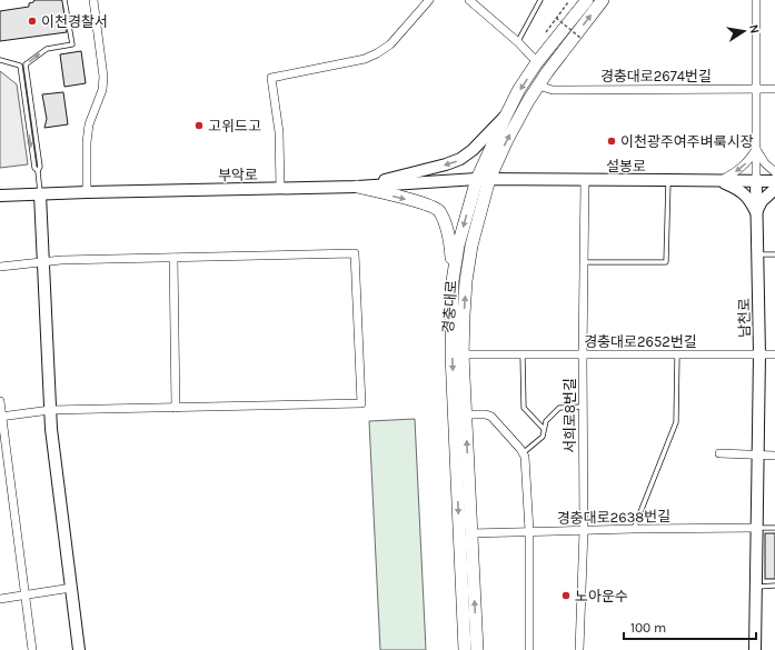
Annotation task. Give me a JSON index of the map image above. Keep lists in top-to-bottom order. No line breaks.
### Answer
{"streets":{"main road":["경충대로"],"street":["경충대로2674번길","설봉로","부악로","남천로","경충대로2652번길","서희로8번길","경충대로2638번길"]},"crossings":[["경충대로2674번길","경충대로"],["설봉로","부악로"],["설봉로","경충대로"],["설봉로","남천로"],["설봉로","서희로8번길"],["부악로","경충대로"],["경충대로","경충대로2652번길"],["경충대로","경충대로2638번길"],["남천로","경충대로2652번길"],["남천로","경충대로2638번길"],["경충대로2652번길","서희로8번길"],["서희로8번길","경충대로2638번길"]],"places":["이천경찰서","고위드고","이천광주여주벼룩시장","노아운수"],"scale_bar":"100 m","north":"right"}
